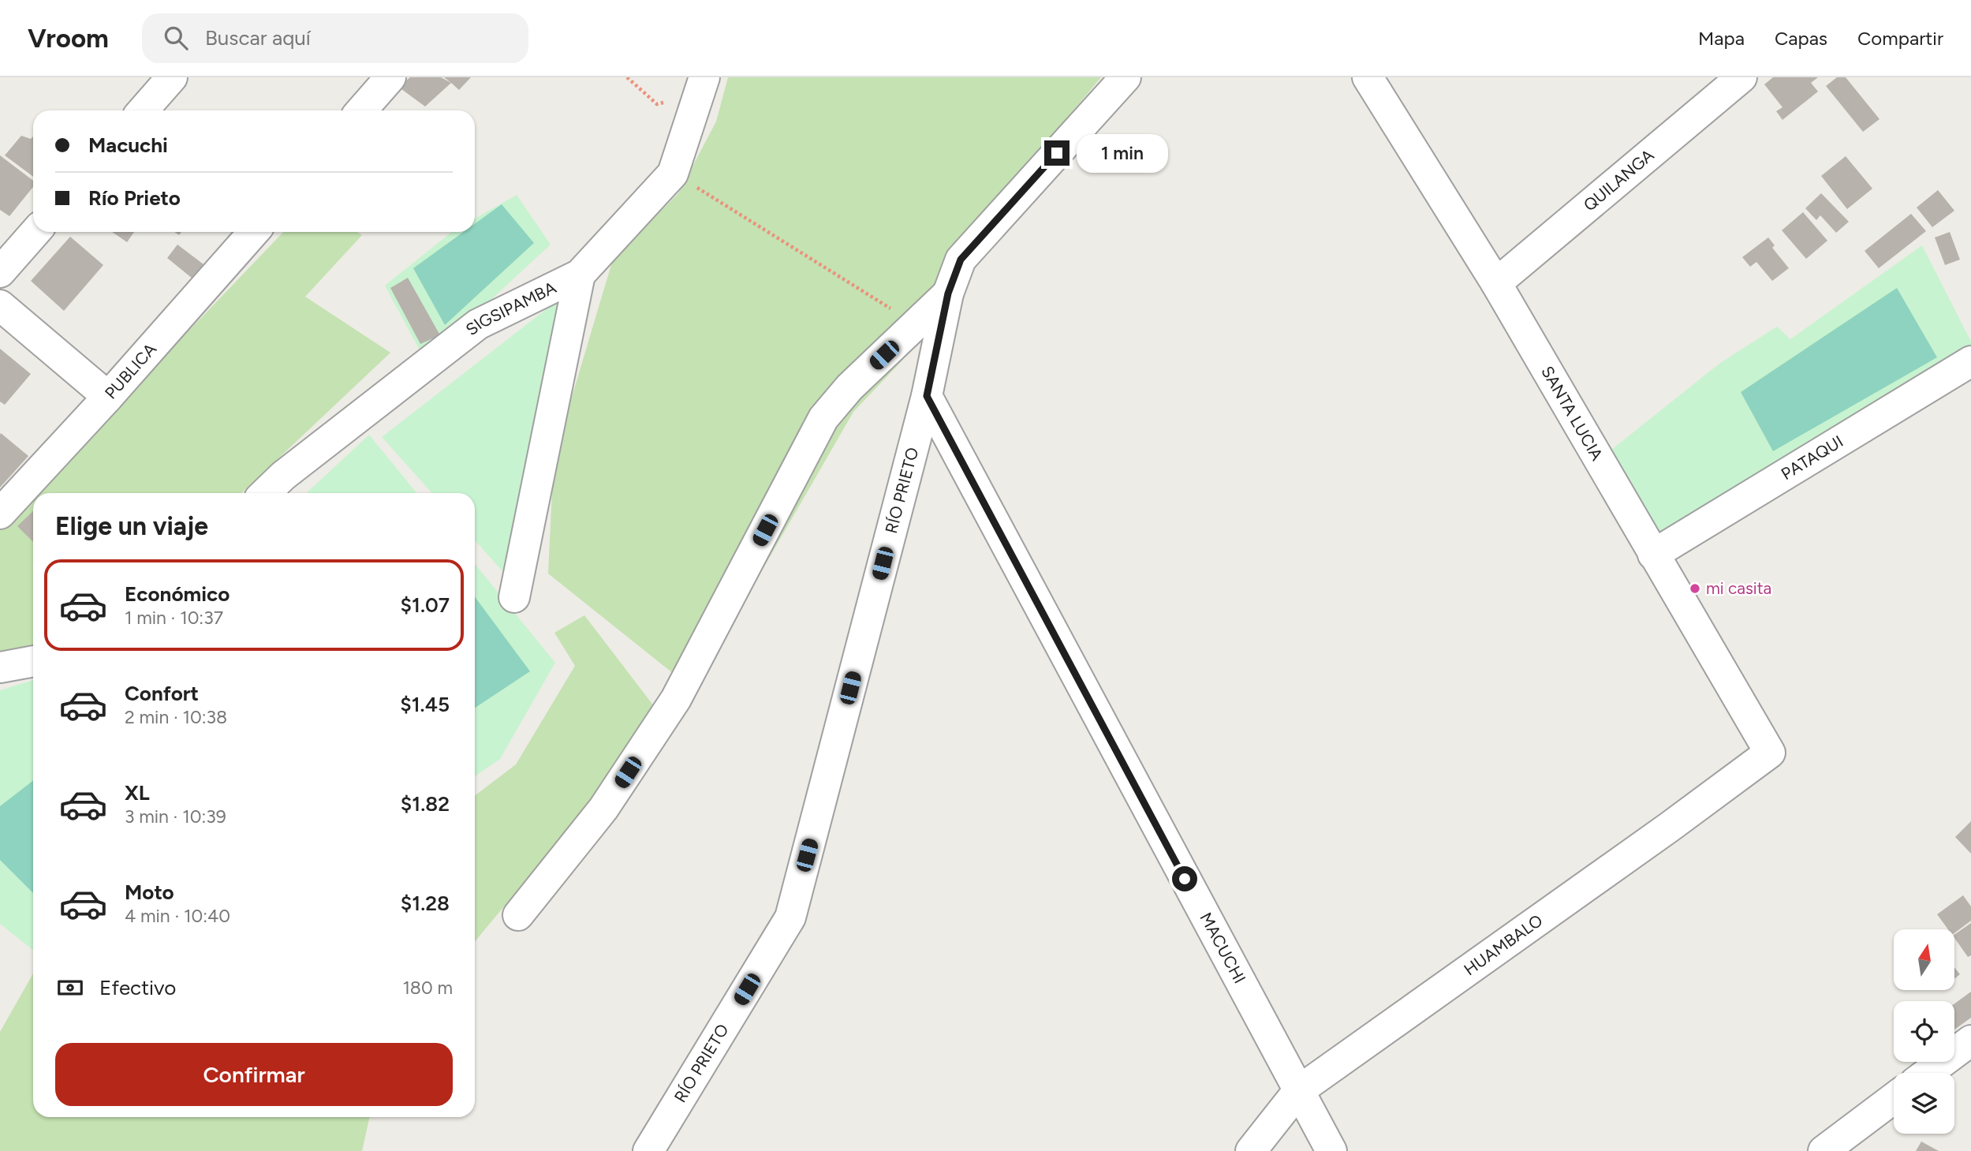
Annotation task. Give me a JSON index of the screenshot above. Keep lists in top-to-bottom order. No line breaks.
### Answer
{"streets":{"street":["QUILANGA","SIGSIPAMBA","PUBLICA","SANTA LUCIA","PATAQUI","RÍO PRIETO","HUAMBALO","MACUCHI"]},"crossings":[["QUILANGA","SANTA LUCIA"],["SANTA LUCIA","PATAQUI"],["SANTA LUCIA","HUAMBALO"],["RÍO PRIETO","MACUCHI"],["HUAMBALO","MACUCHI"]],"places":["mi casita"],"north":"top","page":{"header":"Vroom","search":"Buscar aquí","nav":["Mapa","Capas","Compartir"],"banner":["Macuchi","Río Prieto"],"bubble":"1 min","heading":"Elige un viaje","list":[{"name":"Económico","note":"1 min · 10:37","value":"$1.07"},{"name":"Confort","note":"2 min · 10:38","value":"$1.45"},{"name":"XL","note":"3 min · 10:39","value":"$1.82"},{"name":"Moto","note":"4 min · 10:40","value":"$1.28"}],"pay":["Efectivo","180 m"],"buttons":"Confirmar"}}
